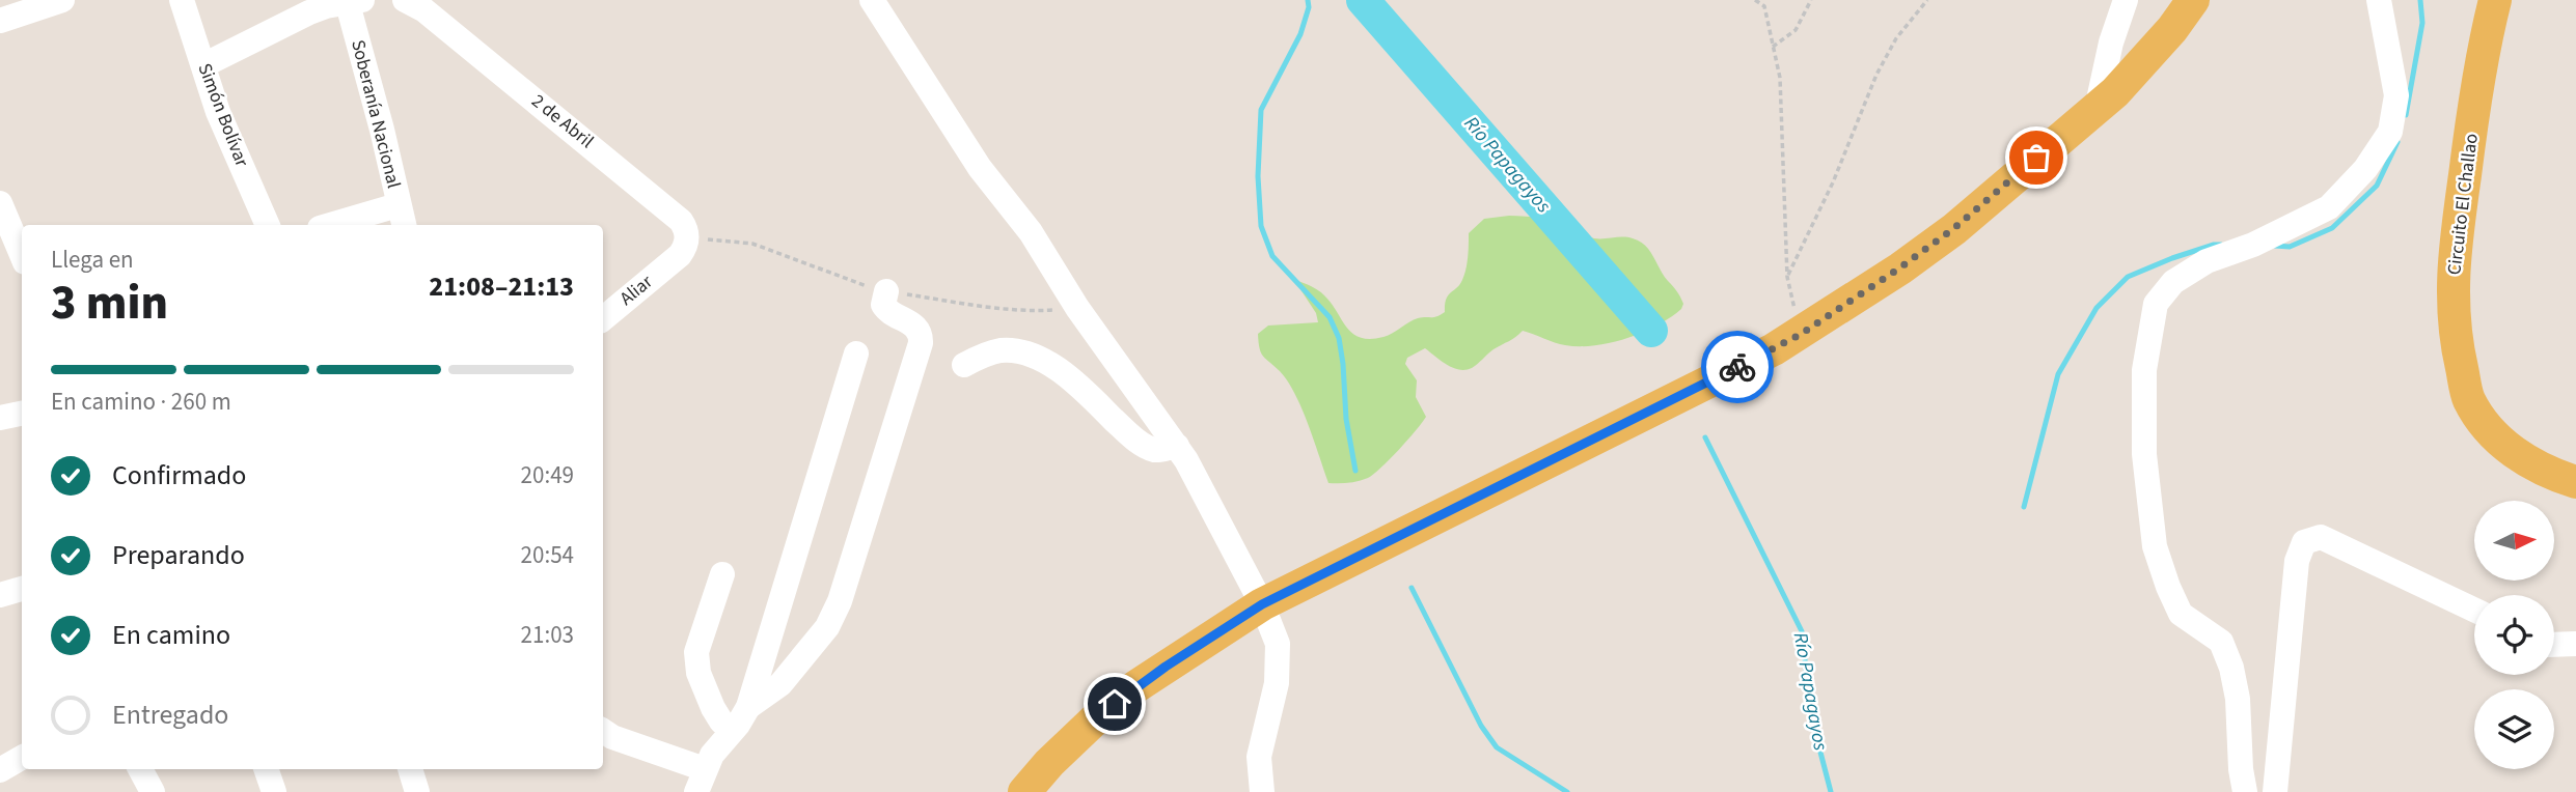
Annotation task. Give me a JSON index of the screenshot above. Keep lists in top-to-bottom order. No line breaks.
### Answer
{"streets":{"main road":["Circuito El Challao"],"street":["Soberanía Nacional","Simón Bolívar","2 de Abril","Aliar"]},"crossings":[["2 de Abril","Aliar"]],"water":["Río Papagayos"],"north":"right","page":{"heading":["3 min","Llega en","21:08–21:13"],"bar":"En camino · 260 m","list":[["Confirmado","20:49"],["Preparando","20:54"],["En camino","21:03"],"Entregado"]}}
